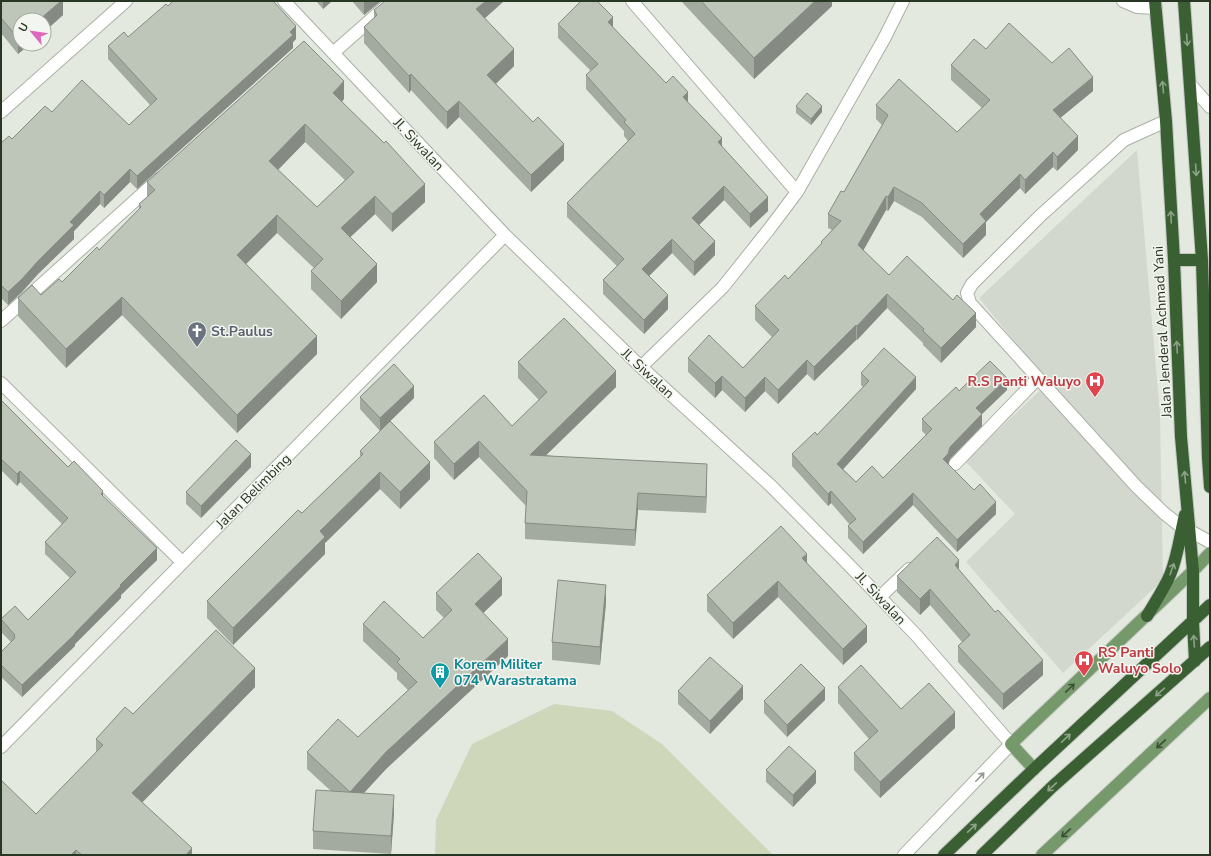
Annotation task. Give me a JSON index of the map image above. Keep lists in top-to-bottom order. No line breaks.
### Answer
{"streets":{"highway":["Jalan Jenderal Achmad Yani"],"street":["Jl. Siwalan","Jalan Belimbing"]},"crossings":[["Jl. Siwalan","Jalan Belimbing"]],"places":{"church":["St.Paulus"],"hospital":["R.S Panti Waluyo","RS Panti Waluyo Solo"],"building":["Korem Militer 074 Warastratama"]},"north":"top left"}
